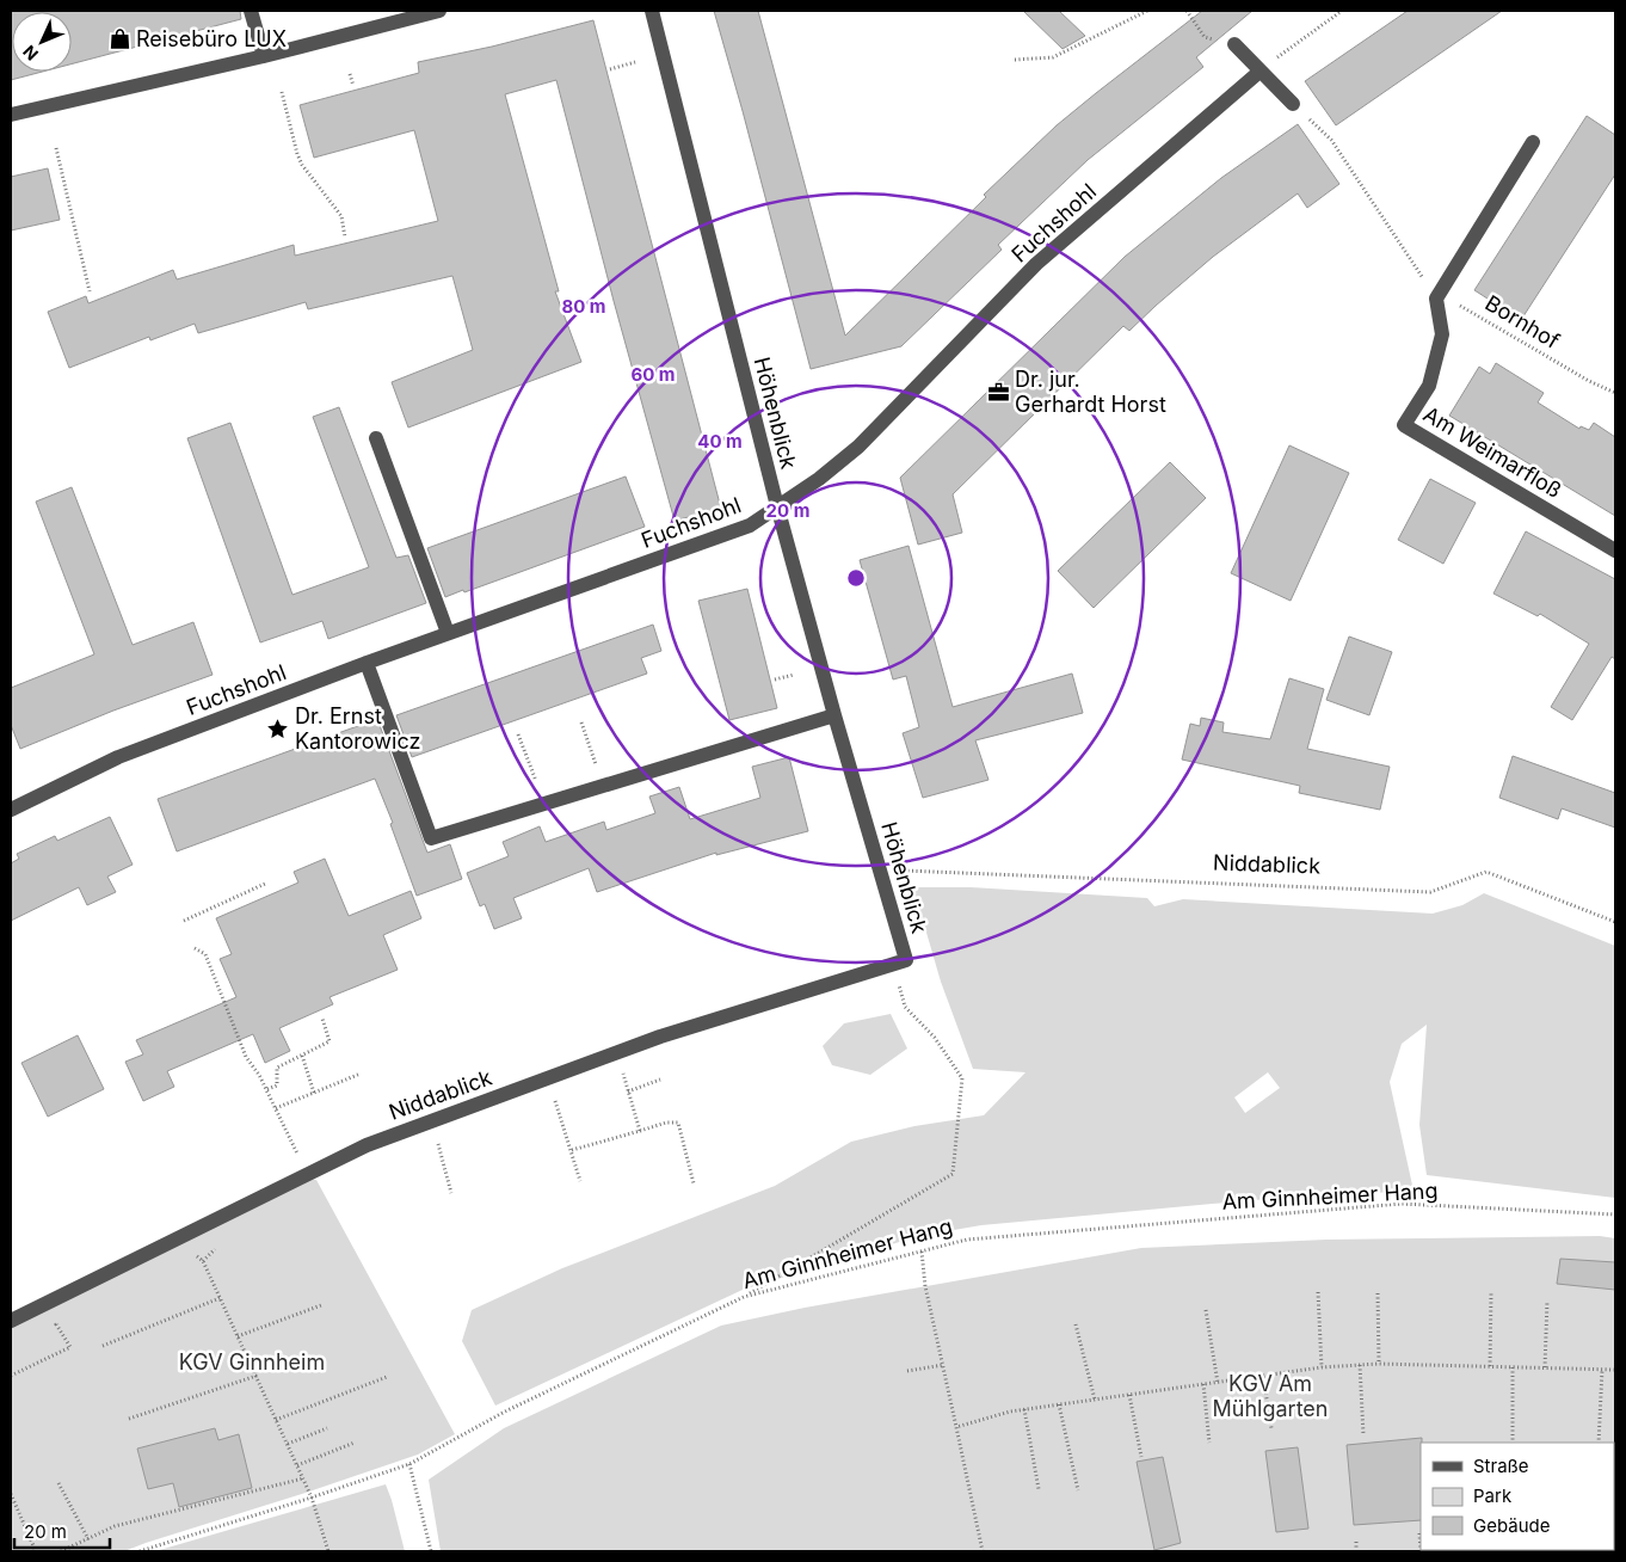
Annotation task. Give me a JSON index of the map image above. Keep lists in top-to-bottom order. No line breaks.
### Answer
{"streets":{"street":["Fuchshohl","Höhenblick","Am Weimarfloß","Niddablick"],"path":["Bornhof","Am Ginnheimer Hang"]},"crossings":[["Fuchshohl","Höhenblick"],["Bornhof","Am Weimarfloß"],["Höhenblick","Niddablick"]],"parks":["KGV Ginnheim","KGV Am Mühlgarten"],"places":{"shop":["Reisebüro LUX"],"office":["Dr. jur. Gerhardt Horst"],"place":["Dr. Ernst Kantorowicz"]},"legend":["Straße","Park","Gebäude"],"scale_bar":"20 m","north":"bottom left","rings":["80 m","60 m","40 m","20 m"]}
